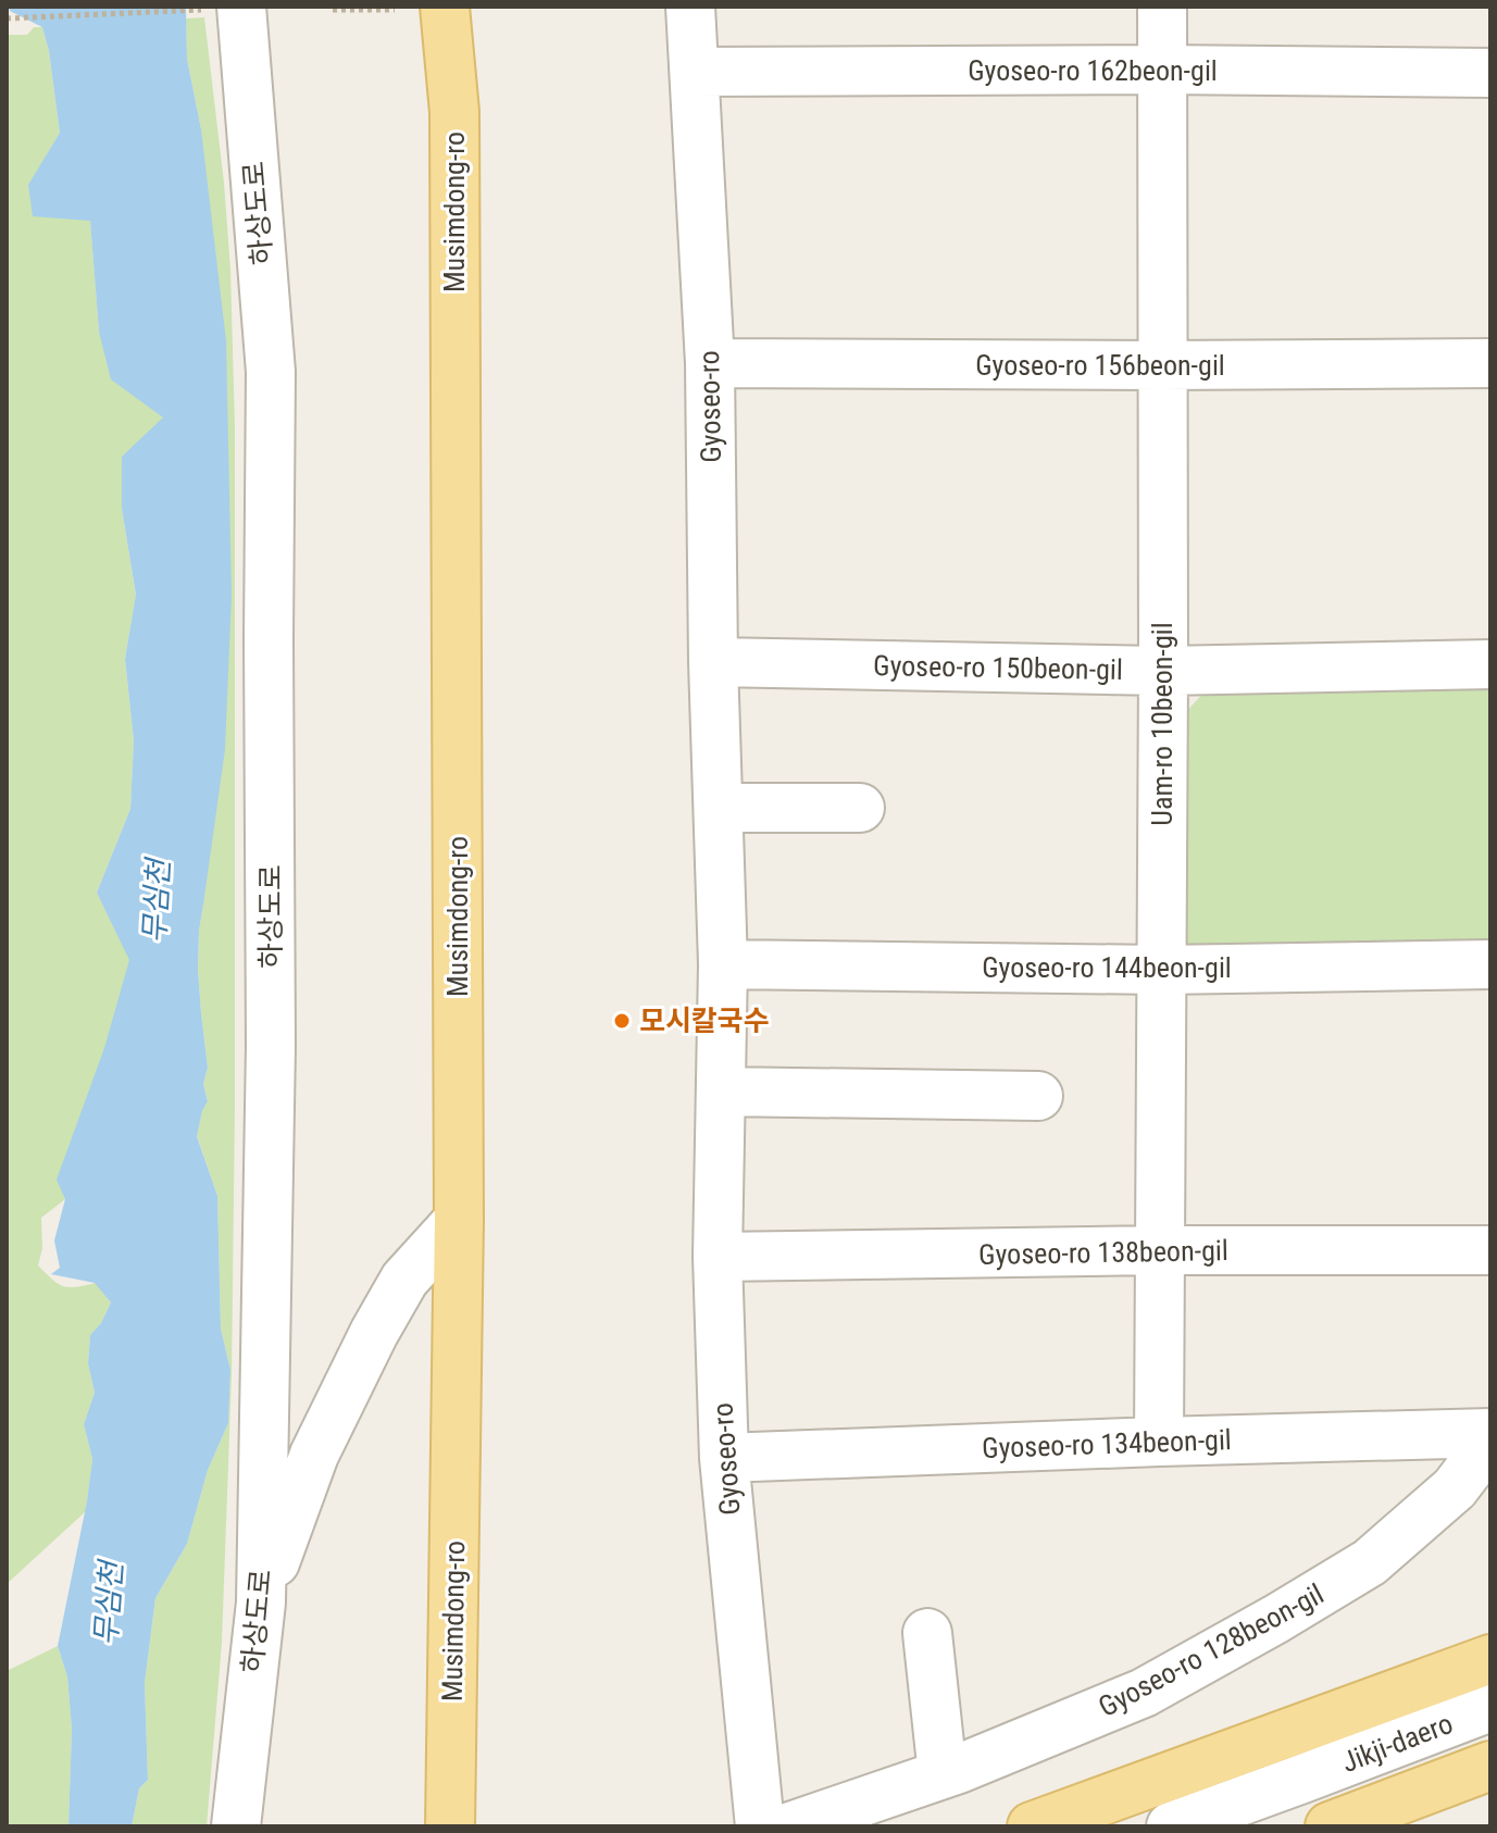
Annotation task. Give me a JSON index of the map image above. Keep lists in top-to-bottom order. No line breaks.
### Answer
{"streets":{"main road":["Musimdong-ro"],"street":["Gyoseo-ro 162beon-gil","하상도로","Gyoseo-ro 156beon-gil","Gyoseo-ro","Gyoseo-ro 150beon-gil","Uam-ro 10beon-gil","Gyoseo-ro 144beon-gil","Gyoseo-ro 138beon-gil","Gyoseo-ro 134beon-gil","Gyoseo-ro 128beon-gil","Jikji-daero"]},"crossings":[["Gyoseo-ro 162beon-gil","Gyoseo-ro"],["Gyoseo-ro 162beon-gil","Uam-ro 10beon-gil"],["Gyoseo-ro 156beon-gil","Gyoseo-ro"],["Gyoseo-ro 156beon-gil","Uam-ro 10beon-gil"],["Gyoseo-ro","Gyoseo-ro 150beon-gil"],["Gyoseo-ro","Gyoseo-ro 144beon-gil"],["Gyoseo-ro","Gyoseo-ro 138beon-gil"],["Gyoseo-ro","Gyoseo-ro 134beon-gil"],["Gyoseo-ro 150beon-gil","Uam-ro 10beon-gil"],["Uam-ro 10beon-gil","Gyoseo-ro 144beon-gil"],["Uam-ro 10beon-gil","Gyoseo-ro 138beon-gil"],["Uam-ro 10beon-gil","Gyoseo-ro 134beon-gil"],["Gyoseo-ro 134beon-gil","Gyoseo-ro 128beon-gil"]],"water":["무심천"],"places":["모시칼국수"]}
